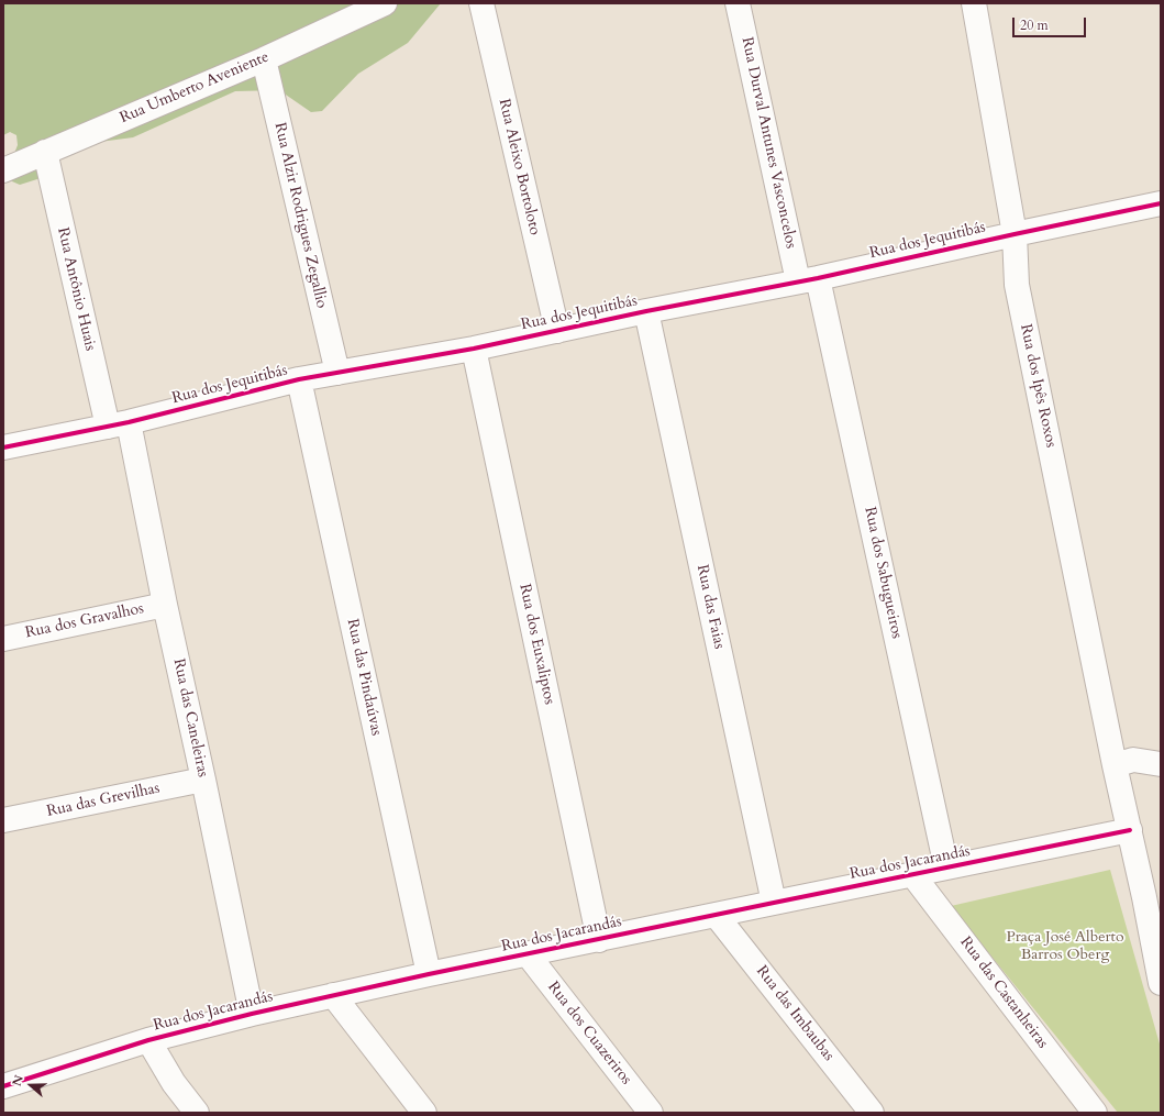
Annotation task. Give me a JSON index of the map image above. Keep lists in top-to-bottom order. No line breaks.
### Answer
{"streets":{"street":["Rua Umberto Aveniente","Rua Durval Antunes Vasconcelos","Rua Aleixo Bortoloto","Rua Alzir Rodrigues Zegallio","Rua dos Jequitibás","Rua Antônio Huais","Rua dos Ipês Roxos","Rua dos Sabugueiros","Rua das Faias","Rua dos Gravalhos","Rua dos Euxaliptos","Rua das Pindaúvas","Rua das Caneleiras","Rua das Grevilhas","Rua dos Jacarandás","Rua das Castanheiras","Rua das Imbaubas","Rua dos Cuazeriros"]},"crossings":[["Rua Umberto Aveniente","Rua Alzir Rodrigues Zegallio"],["Rua Umberto Aveniente","Rua Antônio Huais"],["Rua Durval Antunes Vasconcelos","Rua dos Jequitibás"],["Rua Durval Antunes Vasconcelos","Rua dos Sabugueiros"],["Rua Aleixo Bortoloto","Rua dos Jequitibás"],["Rua Alzir Rodrigues Zegallio","Rua dos Jequitibás"],["Rua dos Jequitibás","Rua Antônio Huais"],["Rua dos Jequitibás","Rua dos Ipês Roxos"],["Rua dos Jequitibás","Rua dos Sabugueiros"],["Rua dos Jequitibás","Rua das Faias"],["Rua dos Jequitibás","Rua dos Euxaliptos"],["Rua dos Jequitibás","Rua das Pindaúvas"],["Rua dos Jequitibás","Rua das Caneleiras"],["Rua Antônio Huais","Rua das Caneleiras"],["Rua dos Ipês Roxos","Rua dos Jacarandás"],["Rua dos Sabugueiros","Rua dos Jacarandás"],["Rua das Faias","Rua dos Jacarandás"],["Rua dos Gravalhos","Rua das Caneleiras"],["Rua dos Euxaliptos","Rua dos Jacarandás"],["Rua das Pindaúvas","Rua dos Jacarandás"],["Rua das Caneleiras","Rua das Grevilhas"],["Rua das Caneleiras","Rua dos Jacarandás"],["Rua dos Jacarandás","Rua das Castanheiras"],["Rua dos Jacarandás","Rua das Imbaubas"],["Rua dos Jacarandás","Rua dos Cuazeriros"]],"parks":["Praça José Alberto Barros Oberg"],"scale_bar":"20 m","north":"left"}
